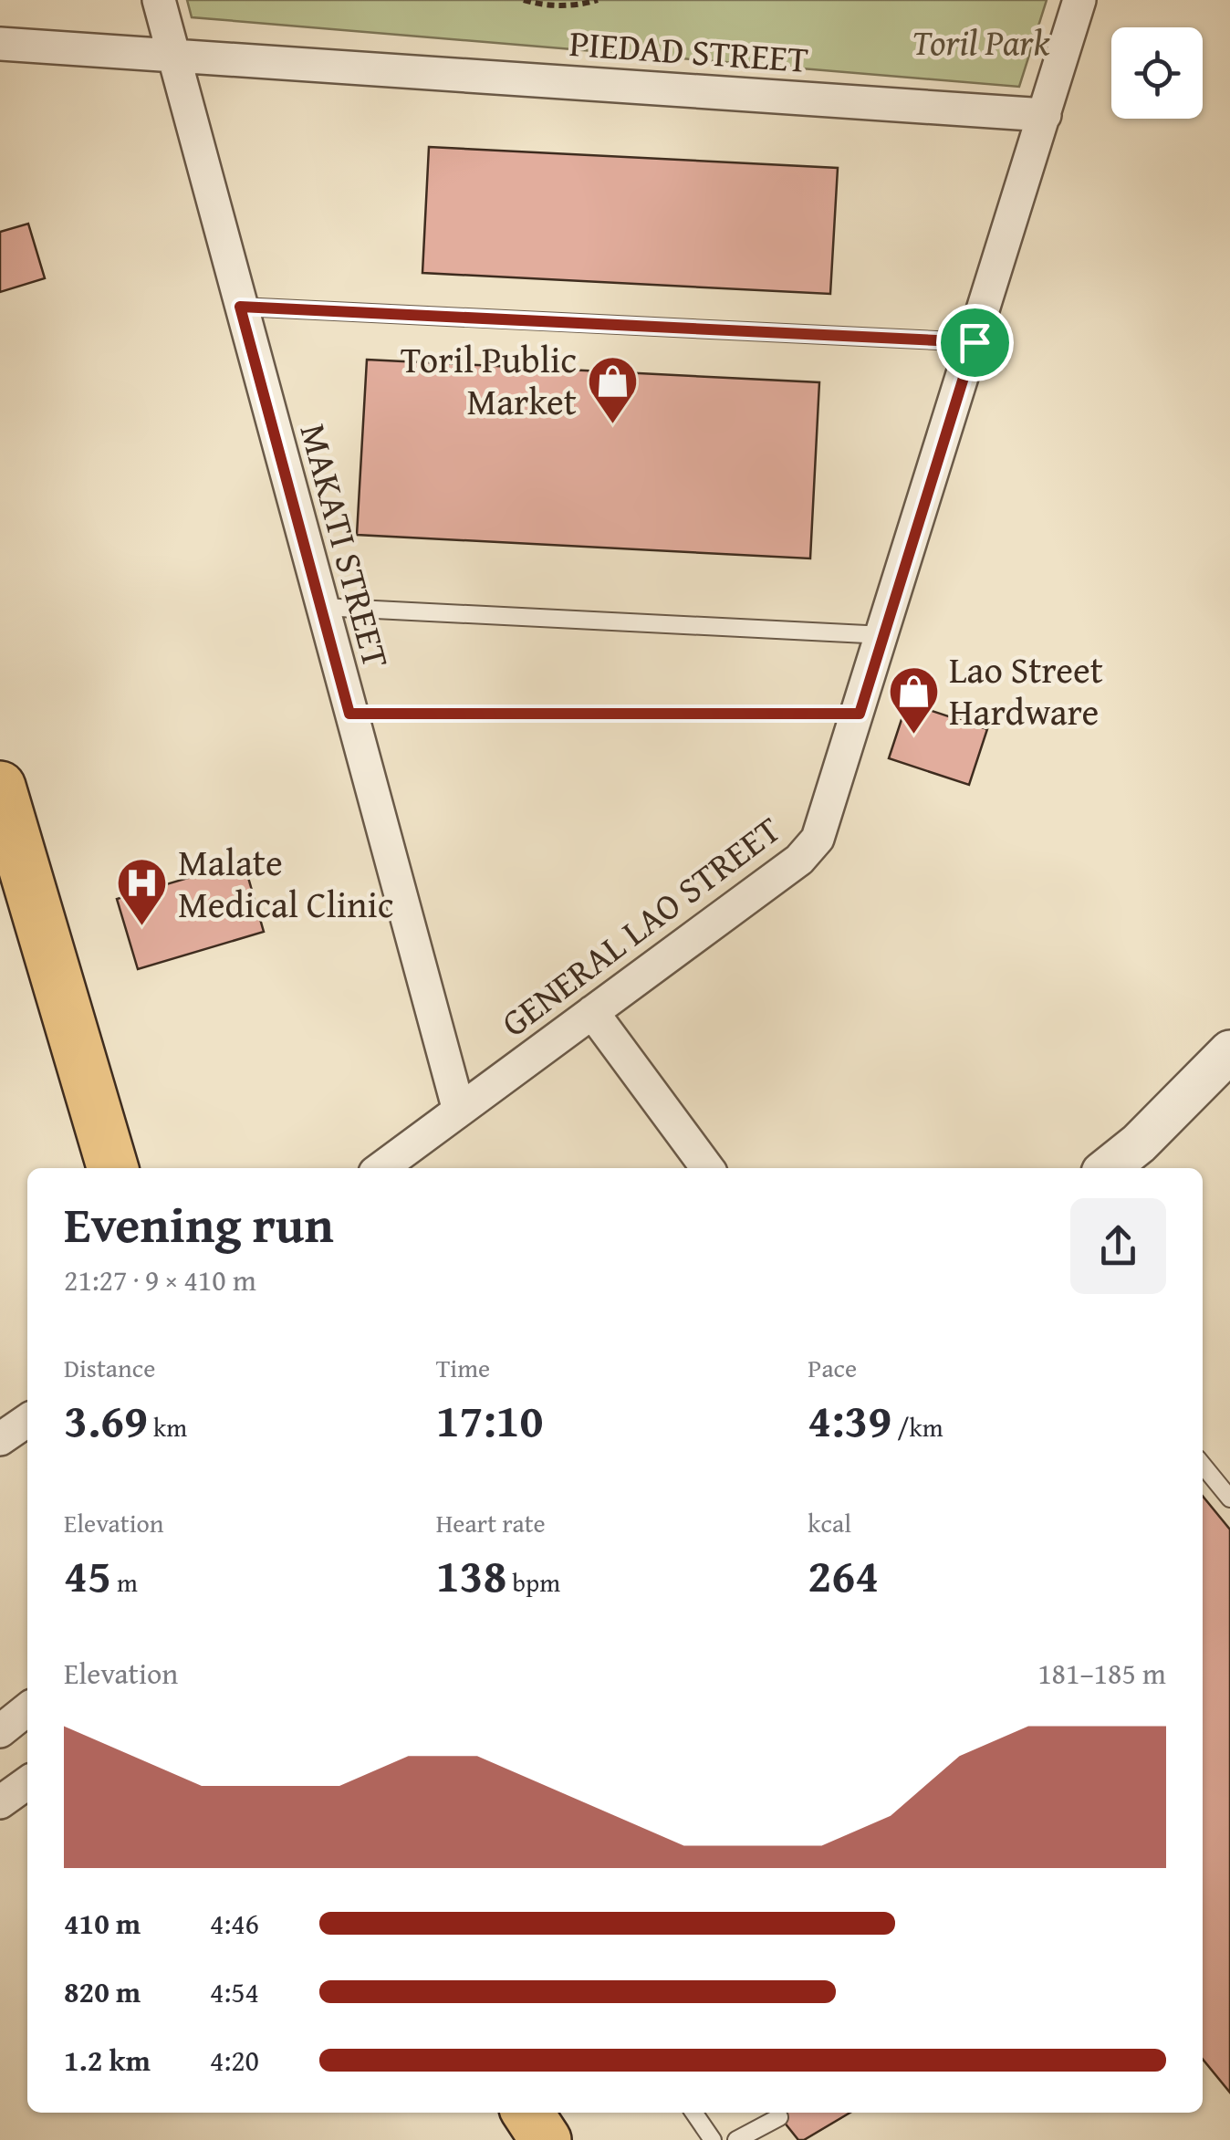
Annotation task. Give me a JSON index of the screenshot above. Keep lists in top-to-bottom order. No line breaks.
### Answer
{"streets":{"street":["PIEDAD STREET","MAKATI STREET","GENERAL LAO STREET"]},"crossings":[["PIEDAD STREET","MAKATI STREET"],["PIEDAD STREET","GENERAL LAO STREET"],["MAKATI STREET","GENERAL LAO STREET"]],"parks":["Toril Park"],"places":{"shop":["Toril Public Market","Lao Street Hardware"],"hospital":["Malate Medical Clinic"]},"page":{"heading":["Evening run","21:27 · 9 × 410 m"],"stats":[["Distance","3.69 km"],["Time","17:10"],["Pace","4:39 /km"],["Elevation","45 m"],["Heart rate","138 bpm"],["kcal","264"]],"chart":["Elevation","181–185 m"],"list":[{"name":"410 m","note":"4:46"},{"name":"820 m","note":"4:54"},{"name":"1.2 km","note":"4:20"}]}}
